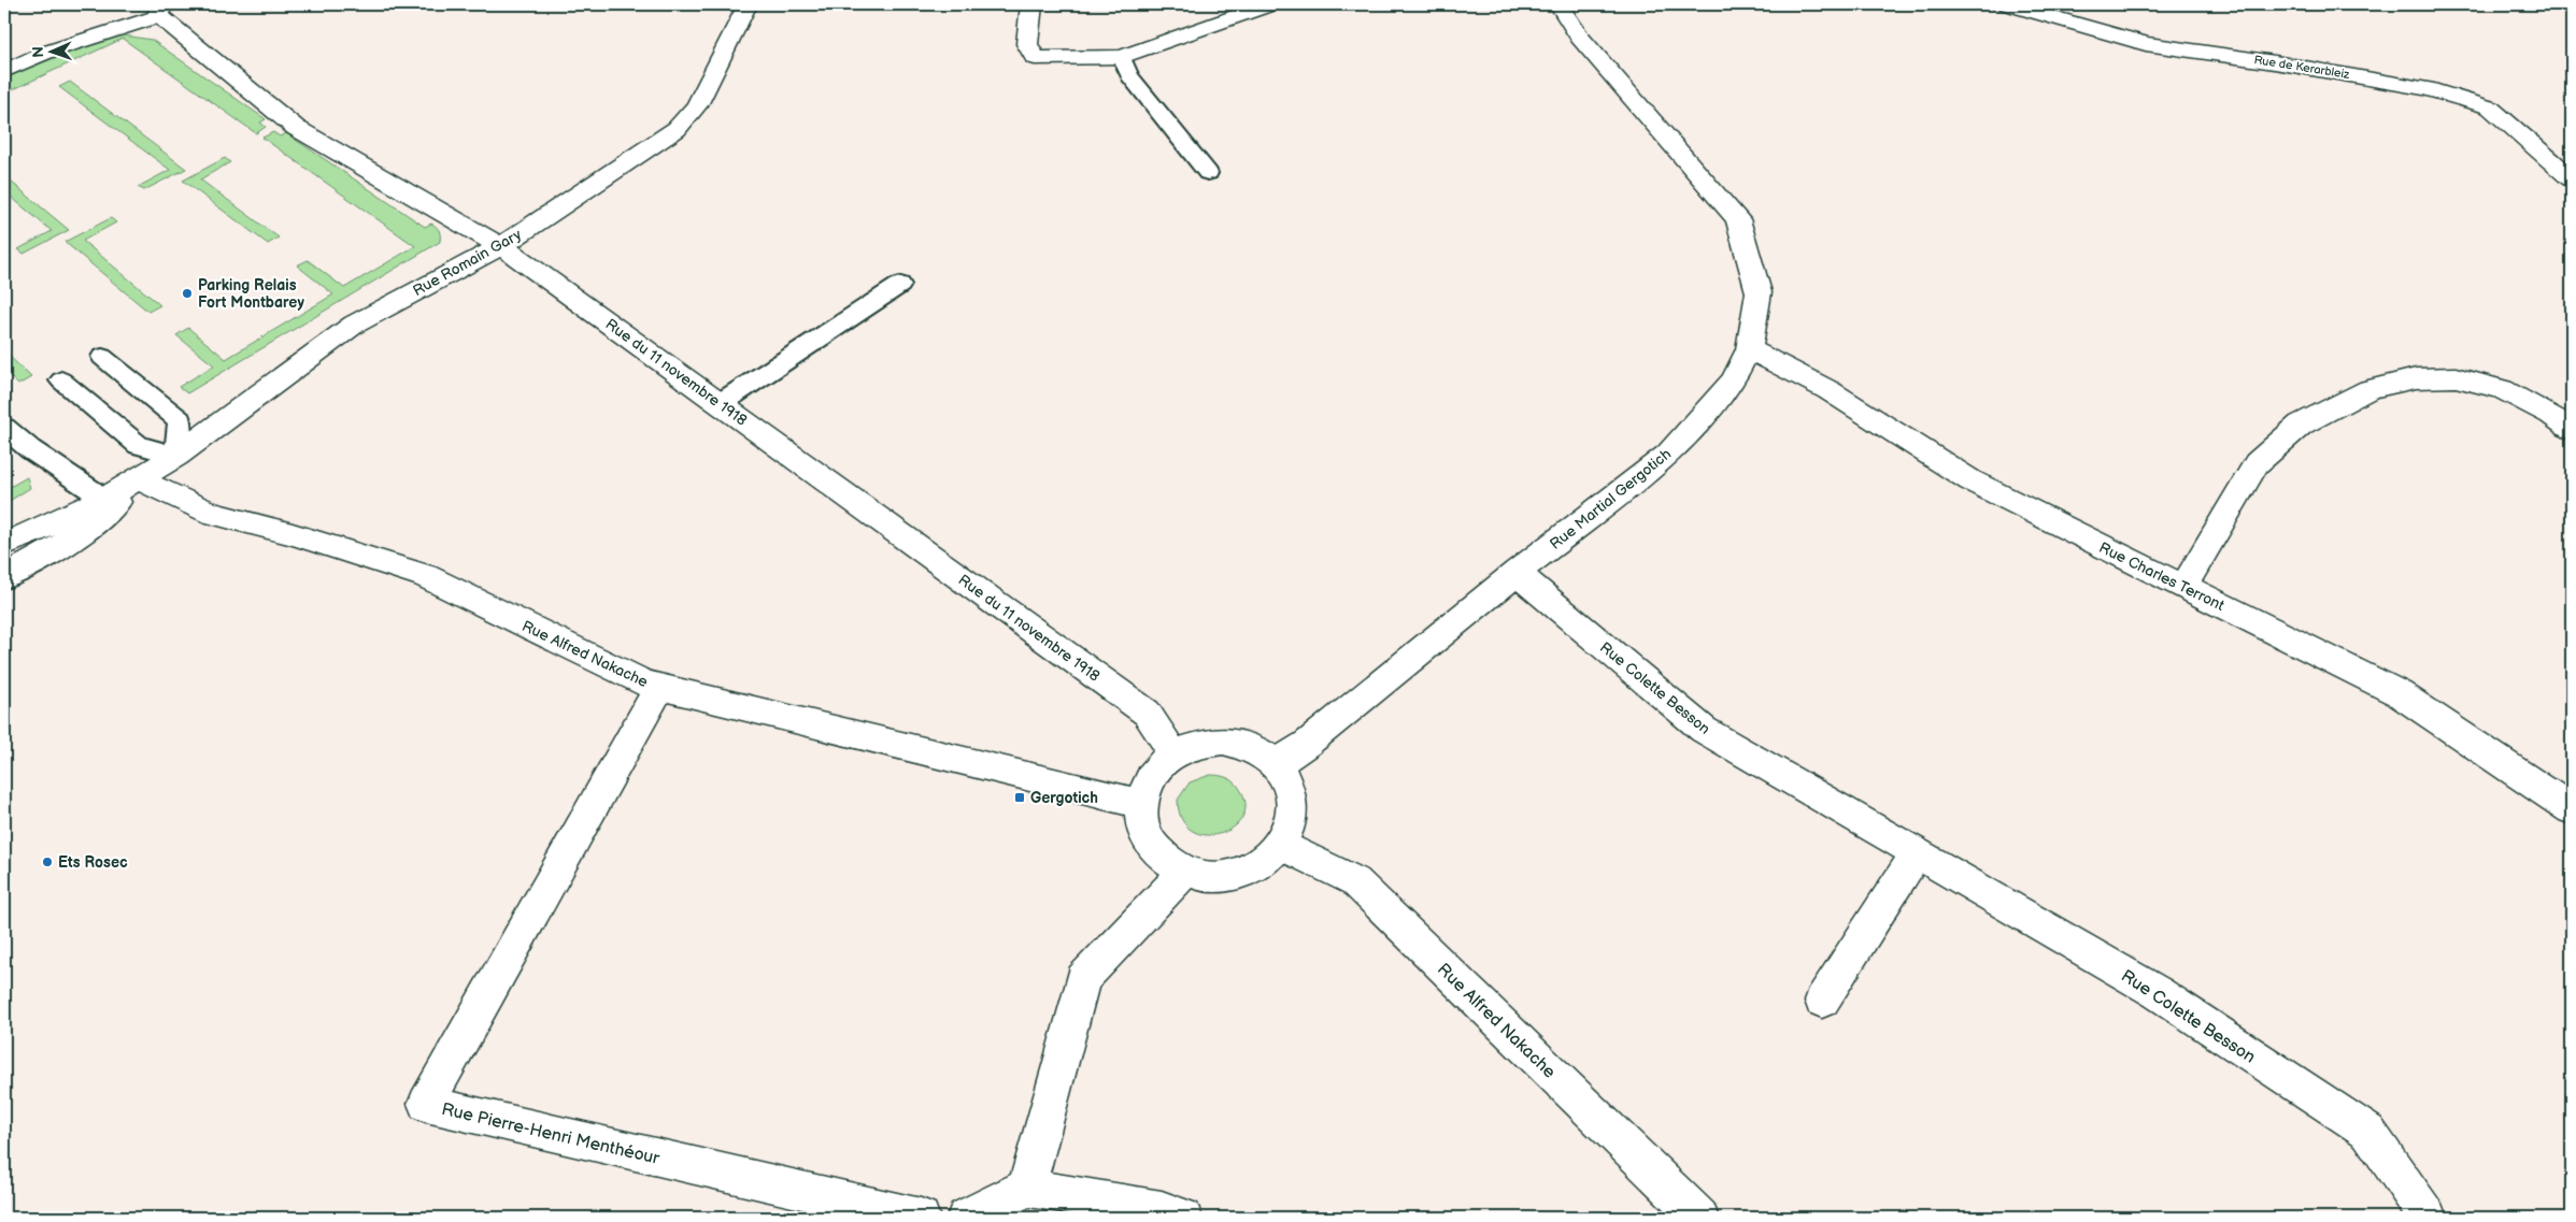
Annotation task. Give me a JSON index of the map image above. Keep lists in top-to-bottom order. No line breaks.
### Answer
{"streets":{"street":["Rue de Kerarbleiz","Rue Romain Gary","Rue du 11 novembre 1918","Rue Martial Gergotich","Rue Charles Terront","Rue Alfred Nakache","Rue Colette Besson","Rue Pierre-Henri Menthéour"]},"crossings":[["Rue Romain Gary","Rue du 11 novembre 1918"],["Rue Romain Gary","Rue Alfred Nakache"],["Rue du 11 novembre 1918","Rue Martial Gergotich"],["Rue du 11 novembre 1918","Rue Alfred Nakache"],["Rue Martial Gergotich","Rue Charles Terront"],["Rue Martial Gergotich","Rue Alfred Nakache"],["Rue Martial Gergotich","Rue Colette Besson"],["Rue Alfred Nakache","Rue Pierre-Henri Menthéour"]],"places":{"other":["Parking Relais Fort Montbarey","Ets Rosec"],"transit":["Gergotich"]},"north":"left"}
